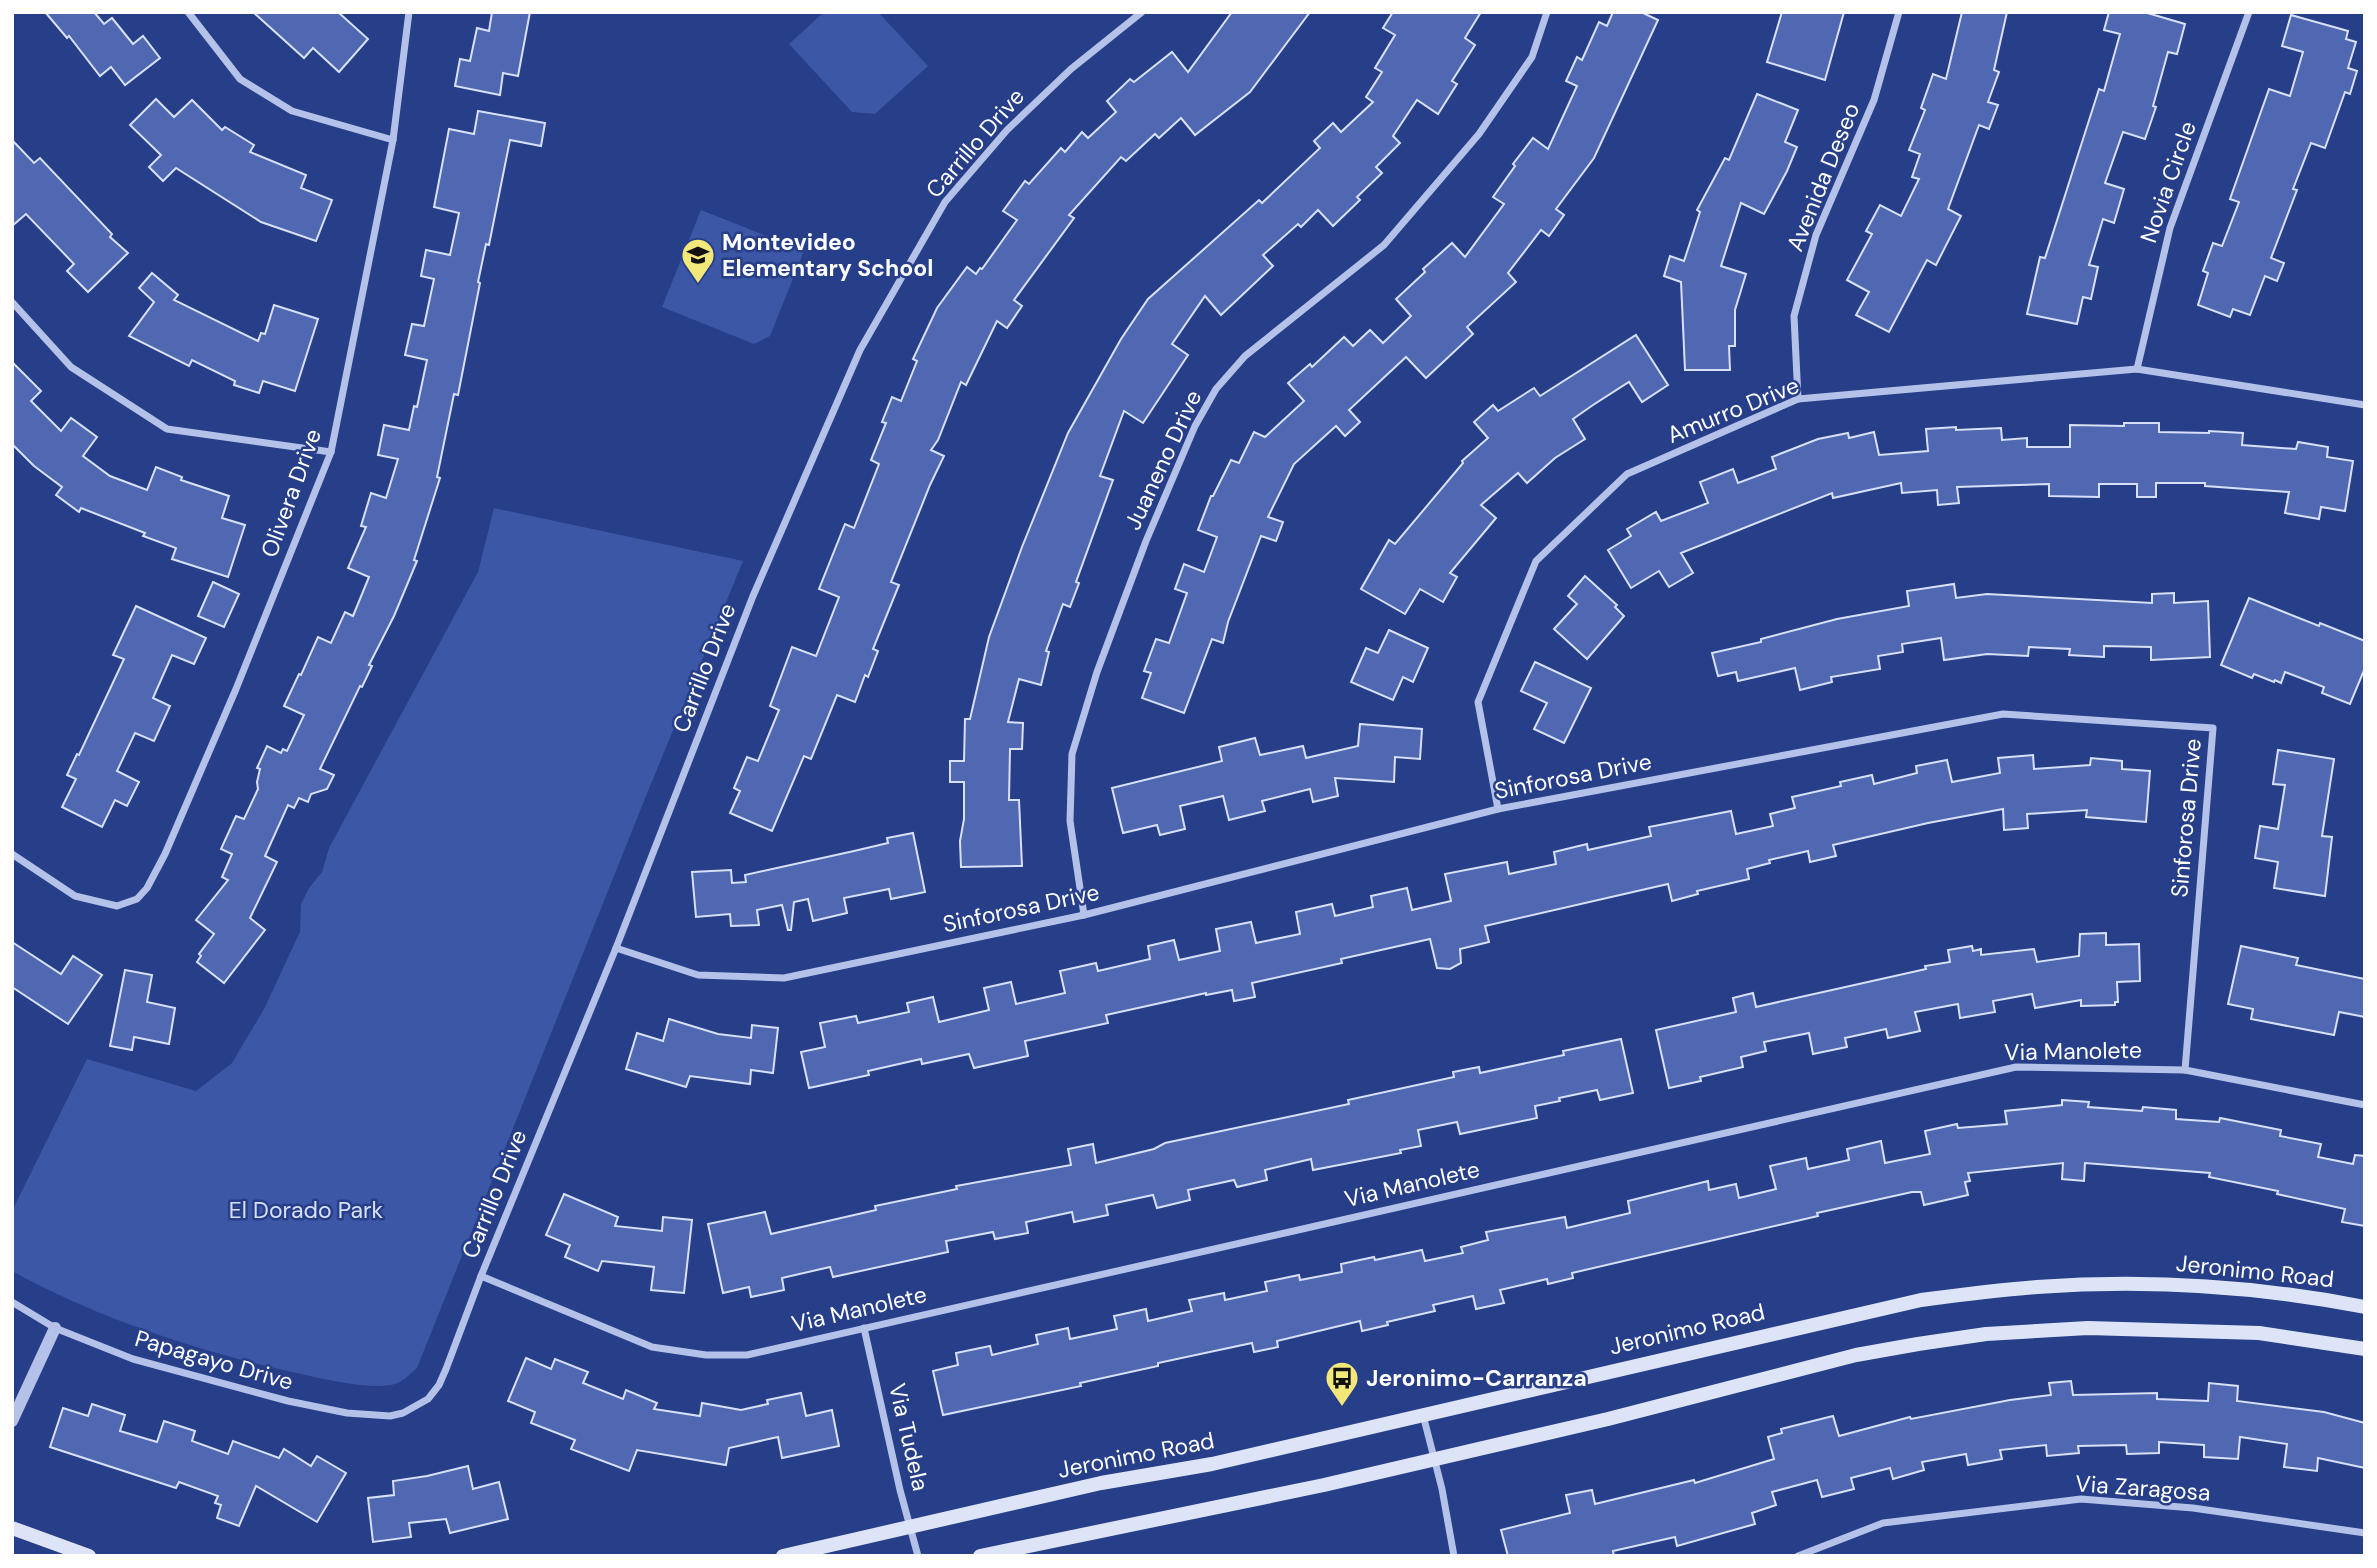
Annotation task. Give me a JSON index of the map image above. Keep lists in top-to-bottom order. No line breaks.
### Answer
{"streets":{"main road":["Jeronimo Road"],"street":["Carrillo Drive","Avenida Deseo","Novia Circle","Amurro Drive","Juaneno Drive","Olivera Drive","Sinforosa Drive","Via Manolete","Papagayo Drive","Via Tudela","Via Zaragosa"]},"crossings":[["Carrillo Drive","Sinforosa Drive"],["Carrillo Drive","Via Manolete"],["Carrillo Drive","Papagayo Drive"],["Avenida Deseo","Amurro Drive"],["Novia Circle","Amurro Drive"],["Amurro Drive","Sinforosa Drive"],["Juaneno Drive","Sinforosa Drive"],["Sinforosa Drive","Via Manolete"],["Via Manolete","Via Tudela"],["Jeronimo Road","Via Tudela"]],"parks":["El Dorado Park"],"places":{"school or university":["Montevideo Elementary School"],"bus stop":["Jeronimo-Carranza"]}}
